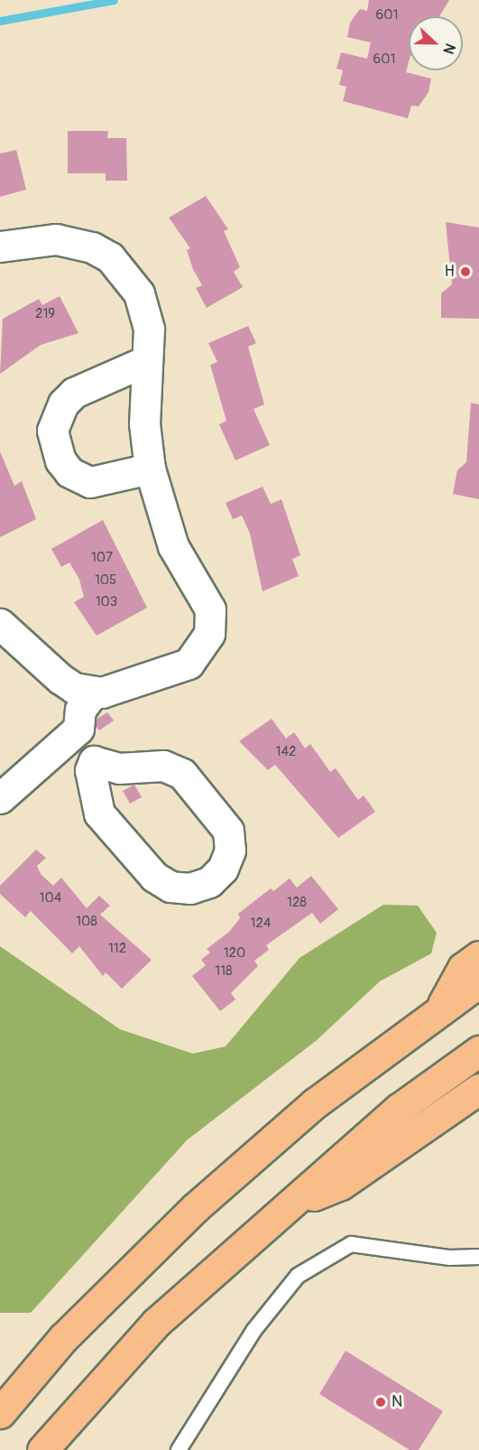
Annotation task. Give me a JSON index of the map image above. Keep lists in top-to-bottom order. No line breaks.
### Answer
{"places":["H","N"],"house_numbers":["601","601","219","107","105","103","142","104","128","108","124","112","120","118"],"north":"right"}
